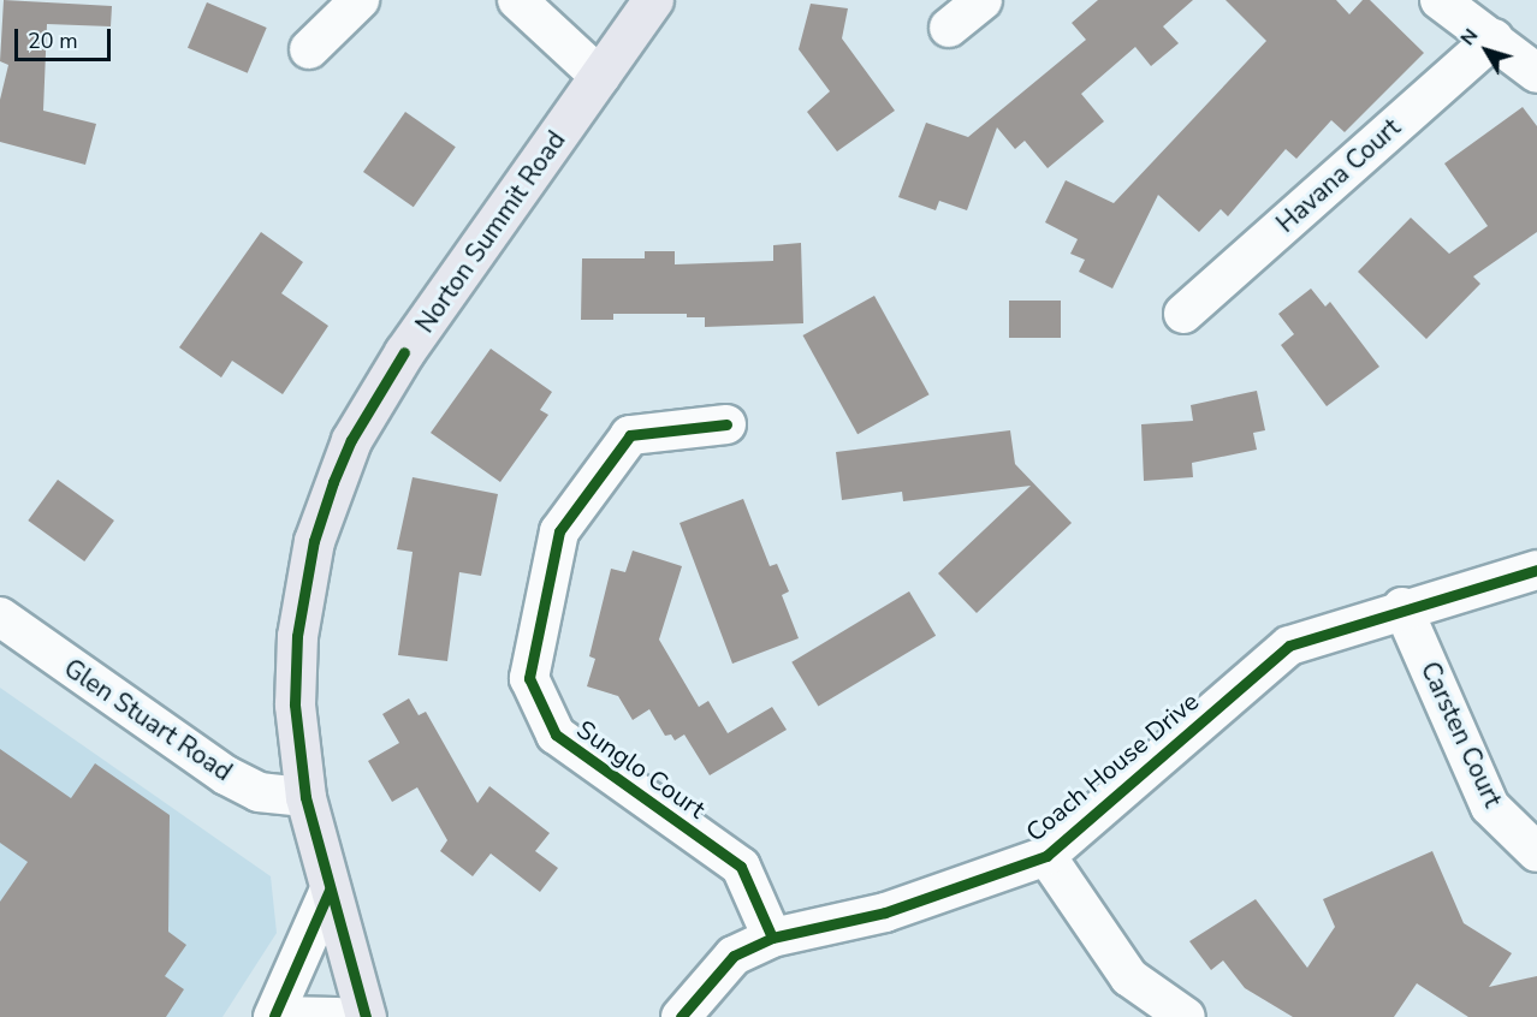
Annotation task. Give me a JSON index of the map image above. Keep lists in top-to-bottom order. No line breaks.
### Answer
{"streets":{"main road":["Norton Summit Road"],"street":["Havana Court","Glen Stuart Road","Carsten Court","Coach House Drive","Sunglo Court"]},"crossings":[["Norton Summit Road","Glen Stuart Road"],["Carsten Court","Coach House Drive"],["Coach House Drive","Sunglo Court"]],"scale_bar":"20 m","north":"top left"}
